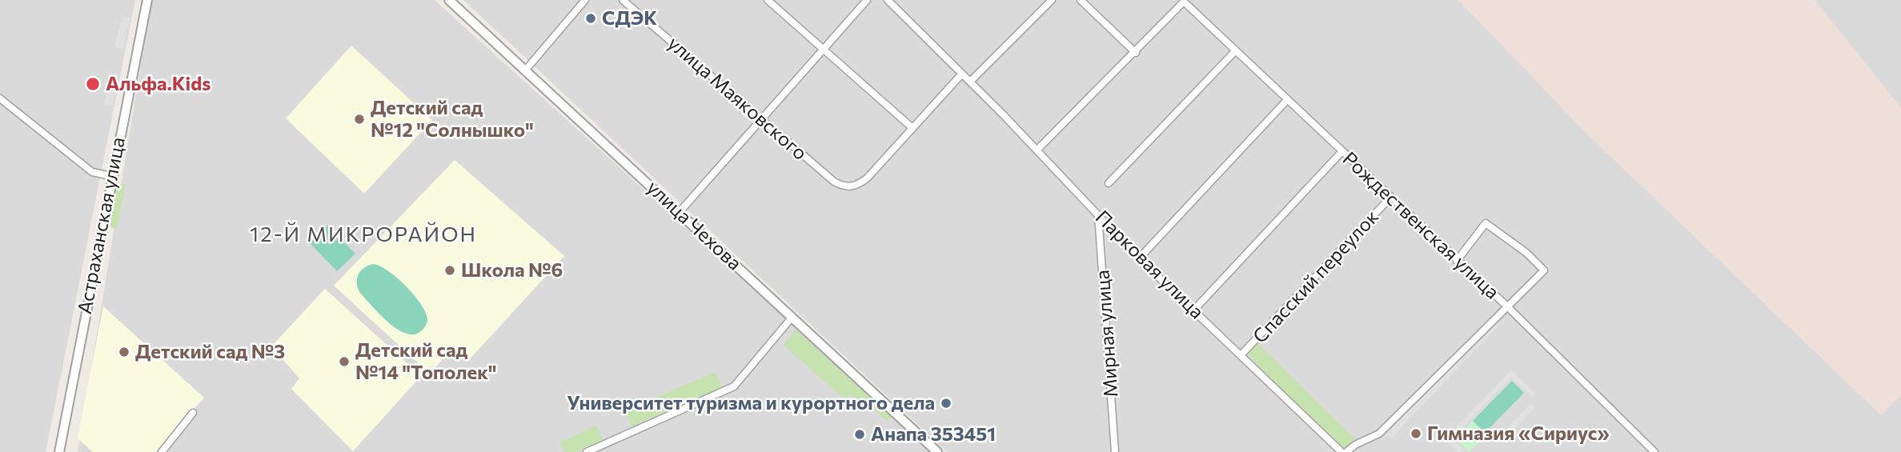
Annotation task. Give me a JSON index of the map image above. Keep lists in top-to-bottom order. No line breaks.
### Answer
{"streets":{"street":["улица Маяковского","Астраханская улица","улица Чехова","Рождественская улица","Парковая улица","Спасский переулок","Мирная улица"]},"crossings":[["Рождественская улица","Спасский переулок"],["Парковая улица","Спасский переулок"],["Парковая улица","Мирная улица"]],"districts":["12-Й МИКРОРАЙОН"],"places":["СДЭК","Альфа.Kids","Детский сад №12 \"Солнышко\"","Школа №6","Детский сад №3","Детский сад №14 \"Тополек\"","Университет туризма и курортного дела","Гимназия «Сириус»","Анапа 353451"]}
